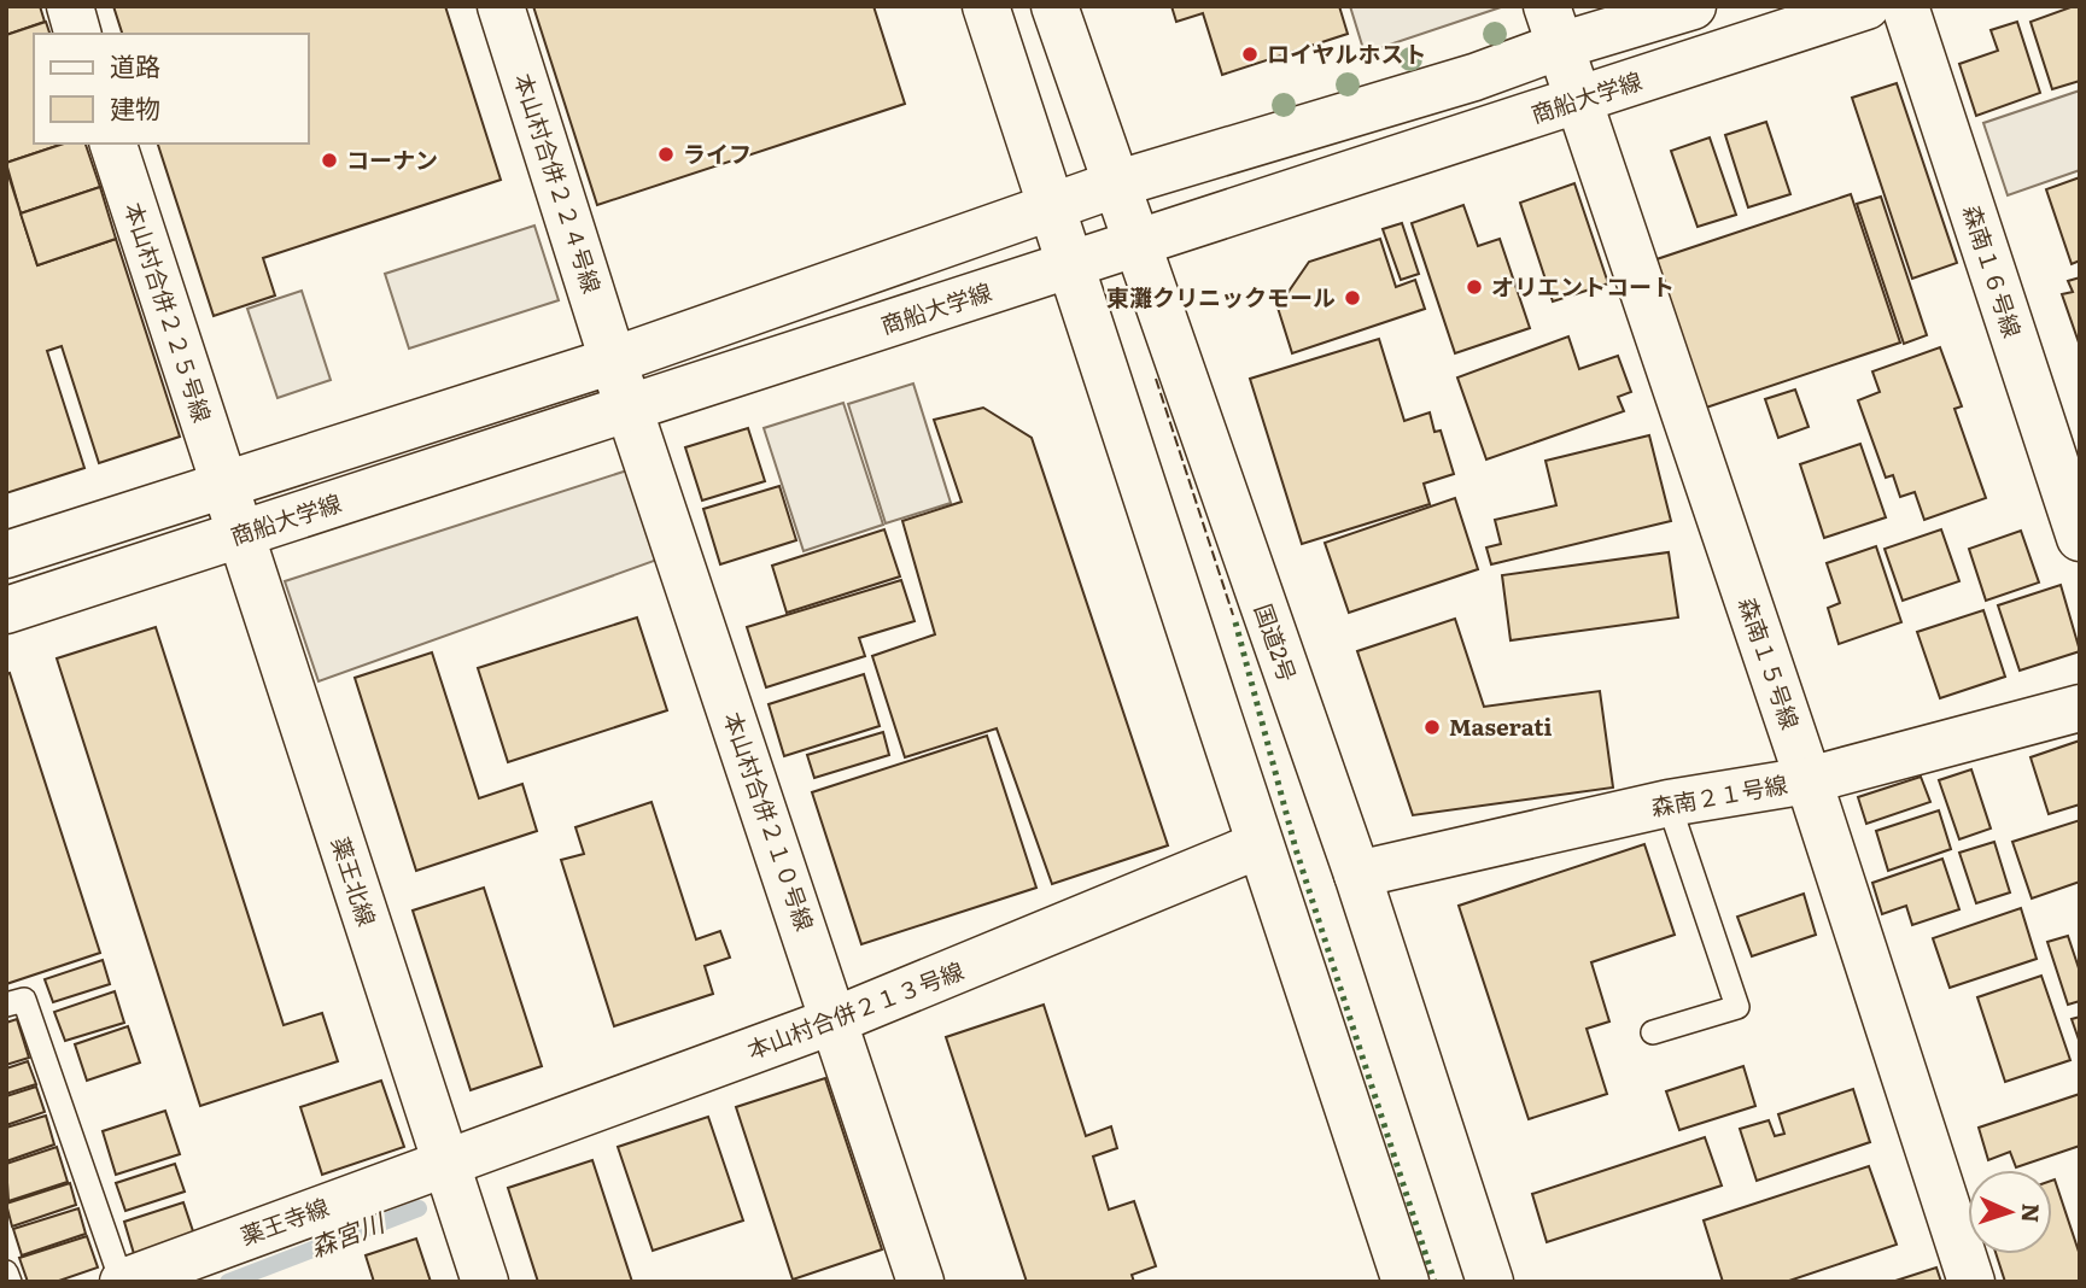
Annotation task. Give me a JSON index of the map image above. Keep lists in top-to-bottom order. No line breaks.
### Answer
{"streets":{"main road":["商船大学線","本山村合併２２４号線","森南１６号線","本山村合併２２５号線","国道2号","森南１５号線","森南２１号線","本山村合併２１０号線","薬王北線","本山村合併２１３号線","薬王寺線"]},"crossings":[["商船大学線","国道2号"],["商船大学線","森南１５号線"],["商船大学線","本山村合併２１０号線"],["商船大学線","薬王北線"],["本山村合併２２４号線","本山村合併２１０号線"],["本山村合併２２５号線","薬王北線"],["国道2号","森南２１号線"],["森南１５号線","森南２１号線"],["本山村合併２１０号線","本山村合併２１３号線"],["薬王北線","本山村合併２１３号線"],["薬王北線","薬王寺線"],["本山村合併２１３号線","薬王寺線"]],"water":["森宮川"],"places":["ロイヤルホスト","ライフ","コーナン","オリエントコート","東灘クリニックモール","Maserati"],"legend":["道路","建物"],"north":"right"}
